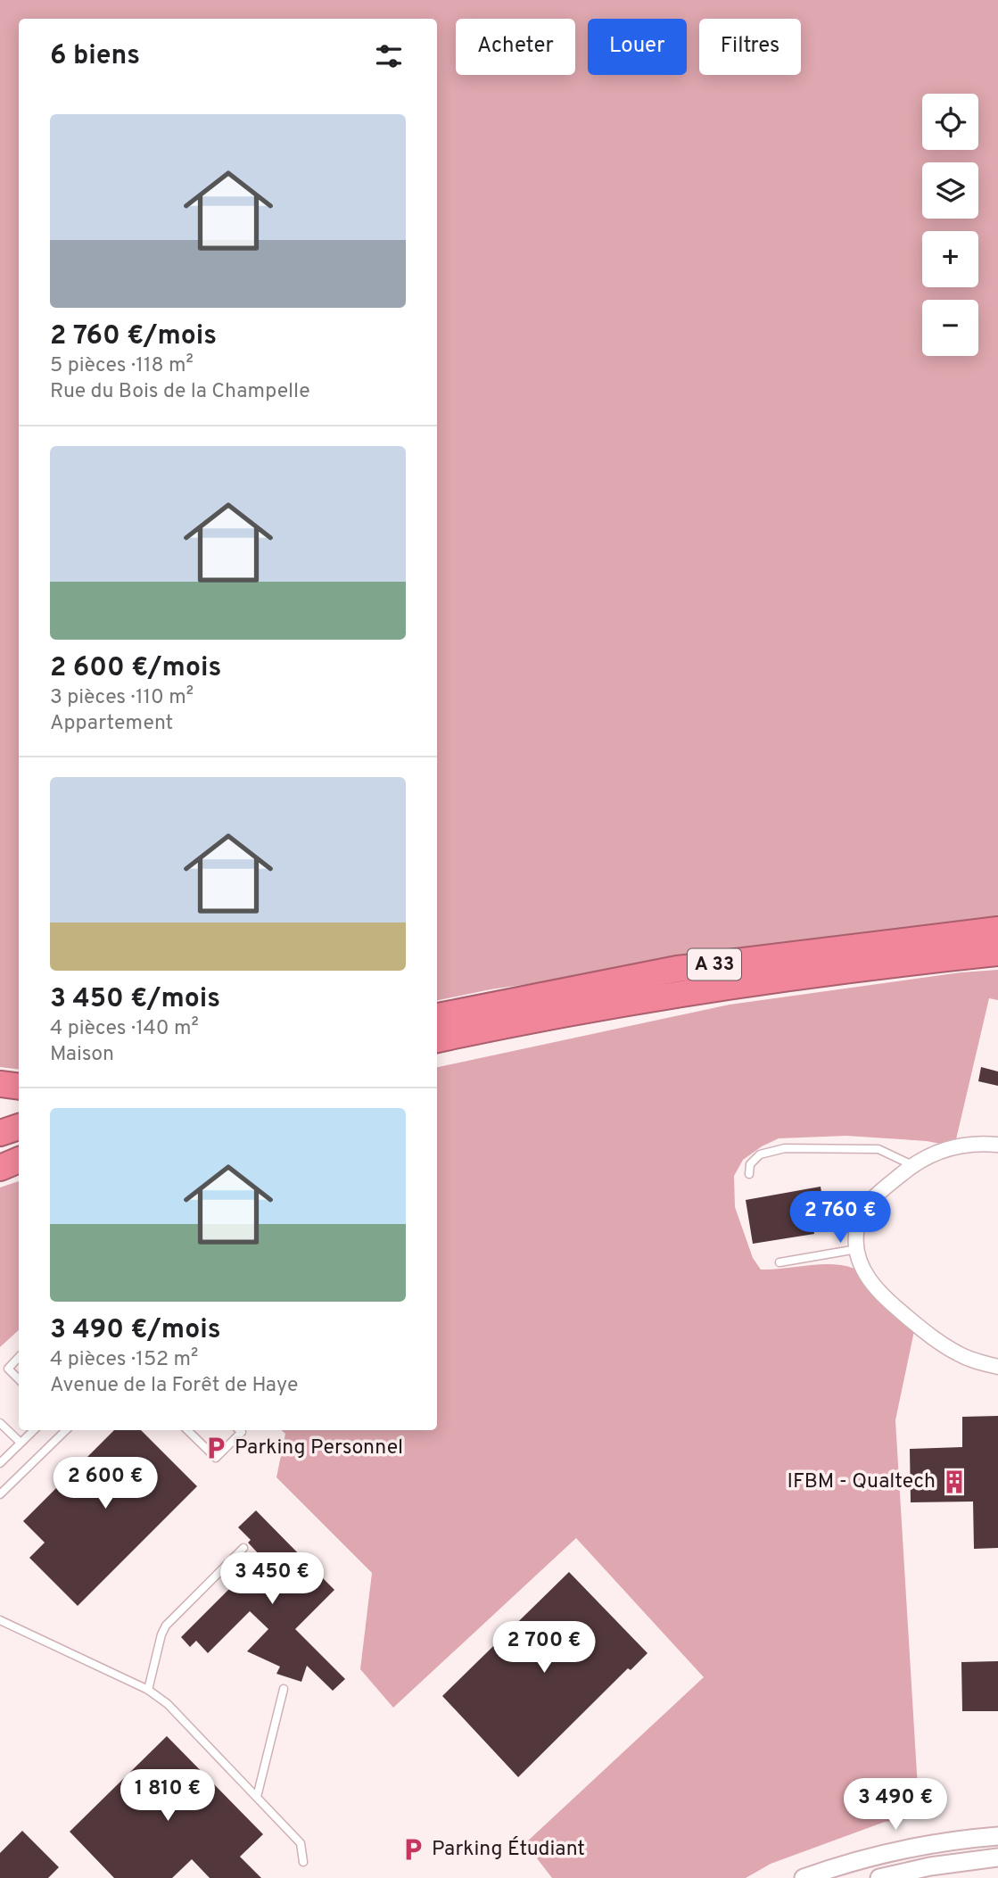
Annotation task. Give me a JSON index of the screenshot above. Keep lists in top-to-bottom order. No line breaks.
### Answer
{"streets":{"highway":["A 33"]},"places":{"parking":["Parking Personnel","Parking Étudiant"],"building":["IFBM - Qualtech"]},"page":{"chip":["Acheter","Louer","Filtres"],"heading":"6 biens","map_buttons":["+","−"],"list":[{"name":"2 760 €/mois","note":"5 pièces · 118 m² · Rue du Bois de la Champelle"},{"name":"2 600 €/mois","note":"3 pièces · 110 m² · Appartement"},{"name":"3 450 €/mois","note":"4 pièces · 140 m² · Maison"},{"name":"3 490 €/mois","note":"4 pièces · 152 m² · Avenue de la Forêt de Haye"}],"price":["2 760 €","2 600 €","3 450 €","2 700 €","1 810 €","3 490 €"]}}
